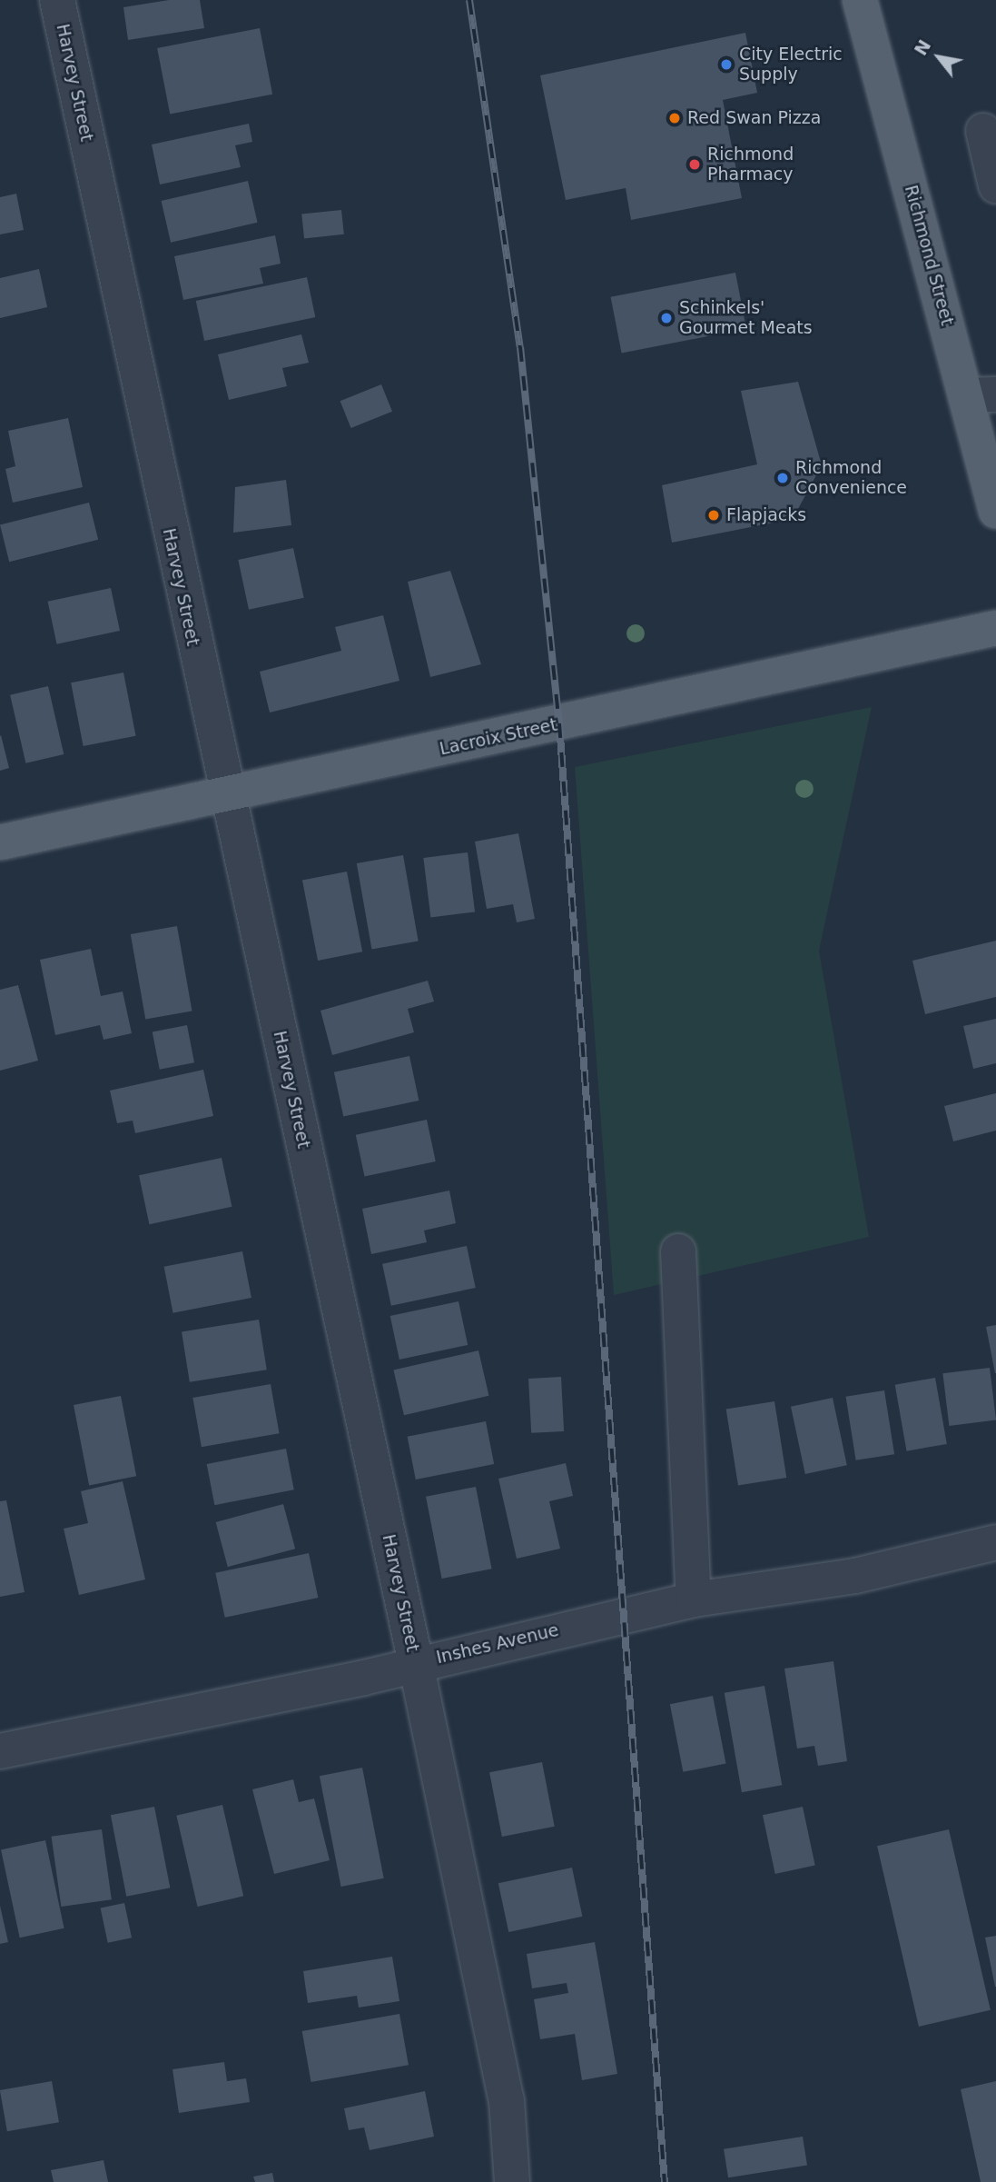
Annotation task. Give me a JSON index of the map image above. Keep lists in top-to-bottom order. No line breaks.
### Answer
{"streets":{"main road":["Richmond Street","Lacroix Street"],"street":["Harvey Street","Inshes Avenue"]},"crossings":[["Harvey Street","Lacroix Street"],["Harvey Street","Inshes Avenue"]],"places":["City Electric Supply","Red Swan Pizza","Richmond Pharmacy","Schinkels' Gourmet Meats","Richmond Convenience","Flapjacks"],"north":"top left"}
